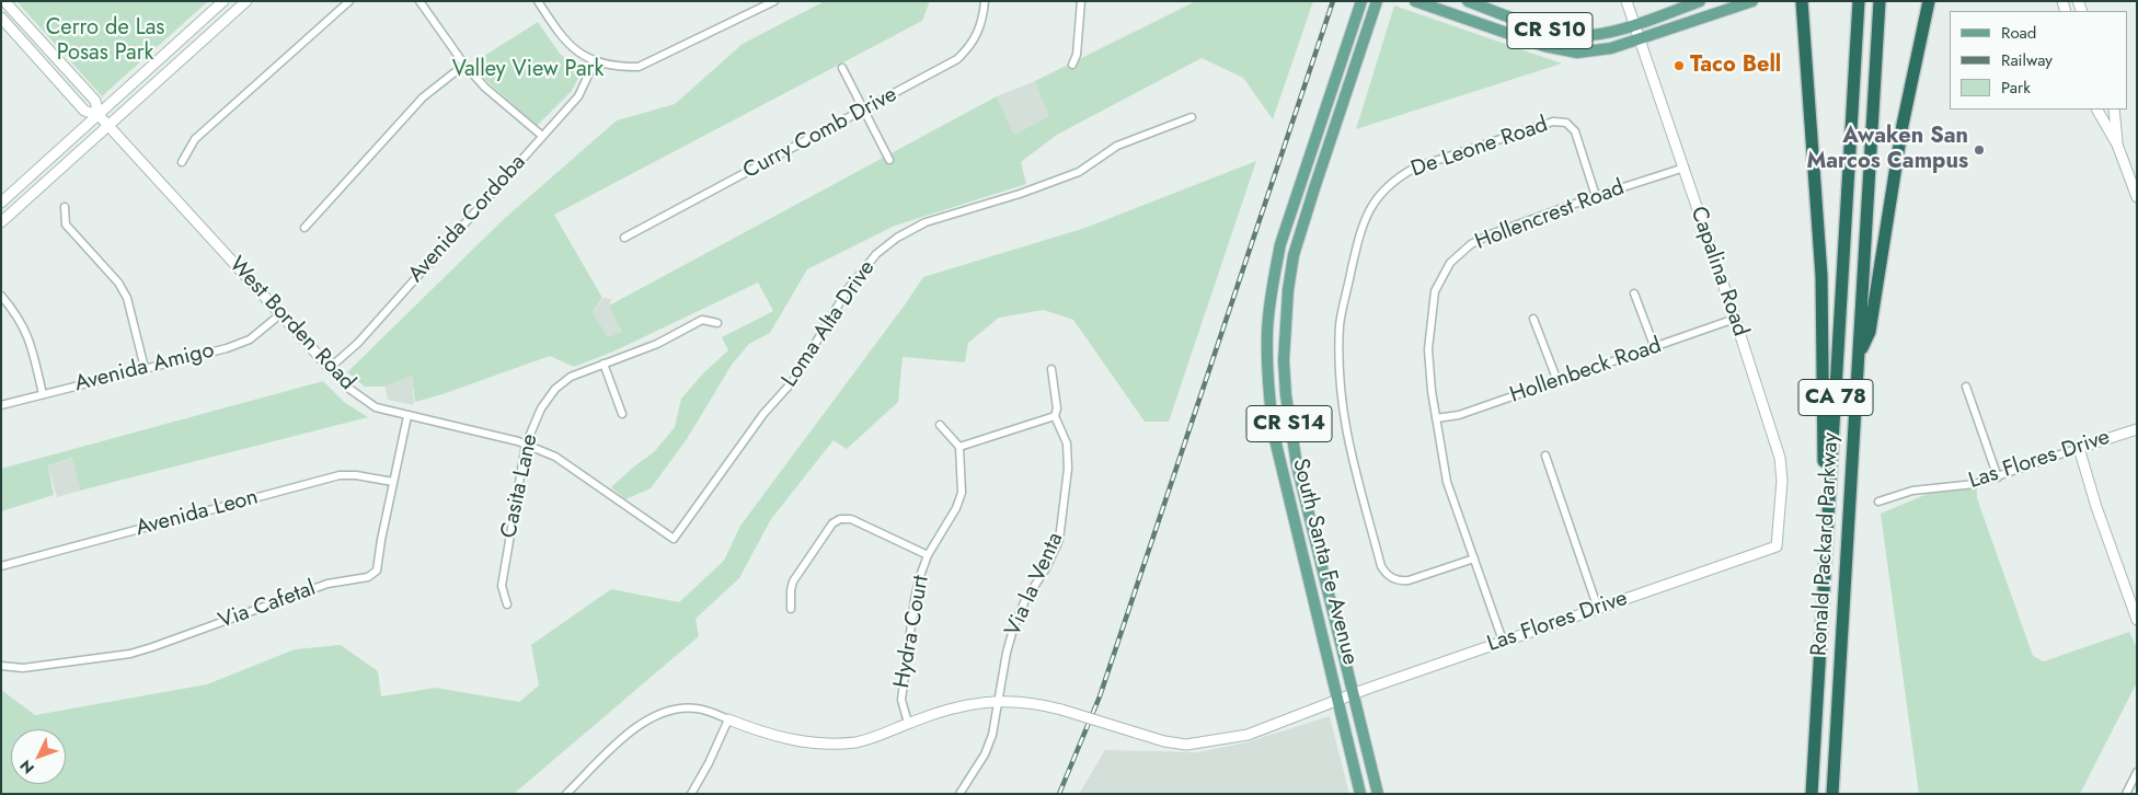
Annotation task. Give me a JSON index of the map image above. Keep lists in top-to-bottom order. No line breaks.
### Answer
{"streets":{"highway":["CA 78","Ronald Packard Parkway"],"main road":["CR S10","CR S14","South Santa Fe Avenue"],"street":["Curry Comb Drive","De Leone Road","Hollencrest Road","Avenida Cordoba","Capalina Road","West Borden Road","Loma Alta Drive","Avenida Amigo","Hollenbeck Road","Las Flores Drive","Casita Lane","Avenida Leon","Via la Venta","Via Cafetal","Hydra Court"]},"crossings":[["CR S10","Capalina Road"],["De Leone Road","Hollencrest Road"],["Hollencrest Road","Capalina Road"],["Hollencrest Road","Hollenbeck Road"],["Hollencrest Road","Las Flores Drive"],["Avenida Cordoba","West Borden Road"],["Capalina Road","Hollenbeck Road"],["Capalina Road","Las Flores Drive"],["West Borden Road","Loma Alta Drive"],["West Borden Road","Avenida Amigo"],["West Borden Road","Casita Lane"],["West Borden Road","Via Cafetal"],["Las Flores Drive","South Santa Fe Avenue"],["Las Flores Drive","Via la Venta"],["Las Flores Drive","Hydra Court"],["Avenida Leon","Via Cafetal"]],"parks":["Cerro de Las Posas Park","Valley View Park"],"places":["Taco Bell","Awaken San Marcos Campus"],"legend":["Road","Railway","Park"],"north":"bottom left"}
